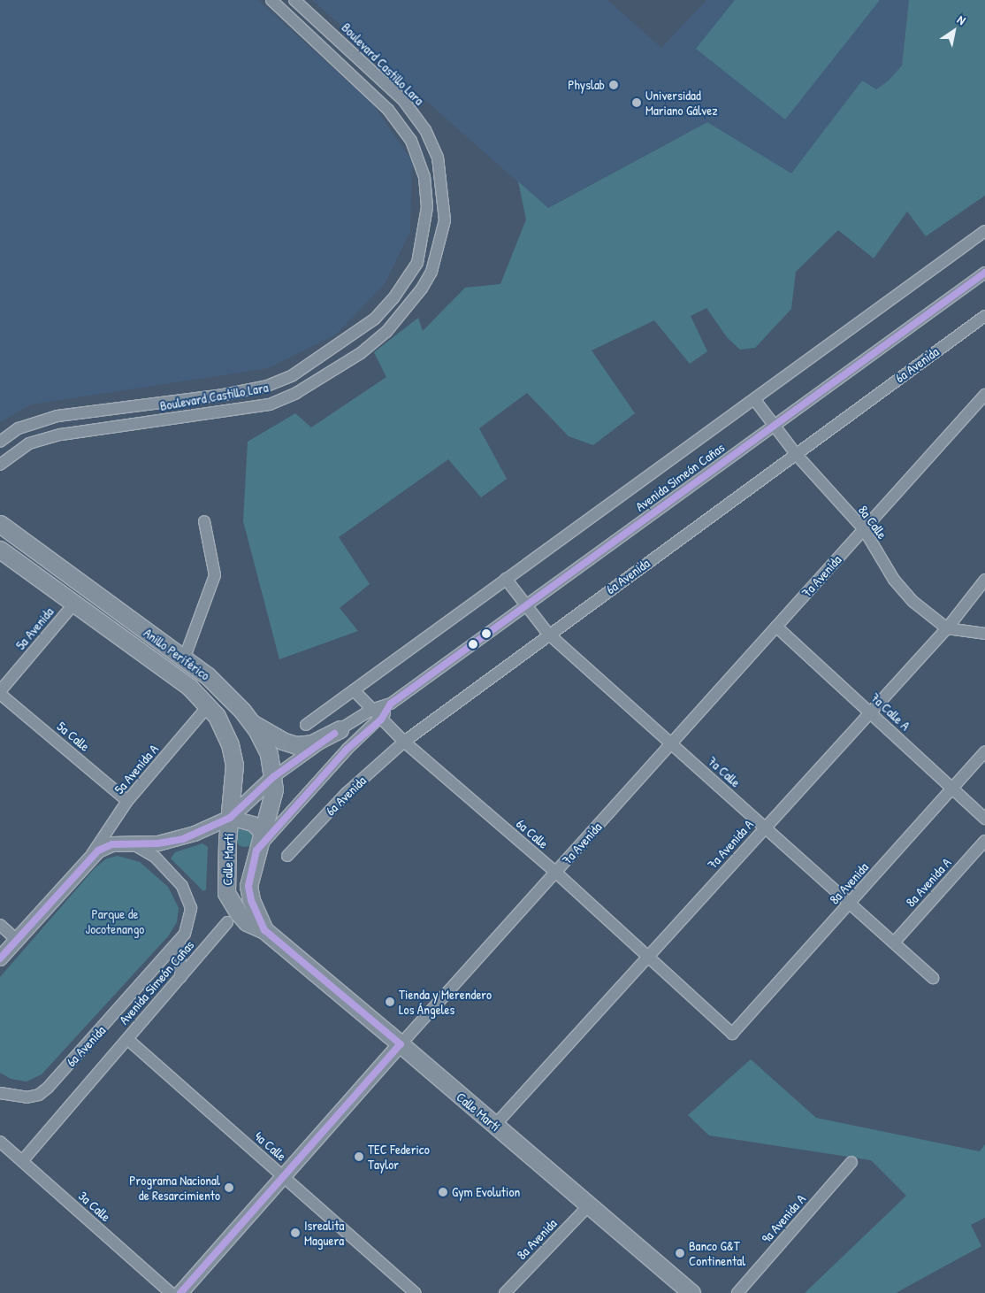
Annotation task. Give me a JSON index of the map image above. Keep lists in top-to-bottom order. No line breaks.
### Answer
{"streets":{"highway":["Anillo Periférico","Calle Martí"],"main road":["7a Avenida"],"street":["Boulevard Castillo Lara","6a Avenida","Avenida Simeón Cañas","8a Calle","5a Avenida","7a Calle A","5a Calle","5a Avenida A","7a Calle","6a Calle","7a Avenida A","8a Avenida A","8a Avenida","4a Calle","3a Calle","9a Avenida A"]},"crossings":[["6a Avenida","8a Calle"],["6a Avenida","7a Calle"],["6a Avenida","6a Calle"],["Avenida Simeón Cañas","8a Calle"],["Avenida Simeón Cañas","Anillo Periférico"],["Avenida Simeón Cañas","7a Calle"],["Avenida Simeón Cañas","6a Calle"],["Avenida Simeón Cañas","Calle Martí"],["Avenida Simeón Cañas","4a Calle"],["Avenida Simeón Cañas","3a Calle"],["8a Calle","7a Avenida"],["8a Calle","7a Avenida A"],["7a Avenida","7a Calle A"],["7a Avenida","7a Calle"],["7a Avenida","6a Calle"],["7a Avenida","Calle Martí"],["7a Avenida","4a Calle"],["5a Avenida","Anillo Periférico"],["5a Avenida","5a Calle"],["Anillo Periférico","5a Avenida A"],["Anillo Periférico","Calle Martí"],["7a Calle A","7a Avenida A"],["7a Calle A","8a Avenida"],["5a Calle","5a Avenida A"],["7a Calle","7a Avenida A"],["7a Calle","8a Avenida A"],["7a Calle","8a Avenida"],["6a Calle","7a Avenida A"],["6a Calle","8a Avenida"],["7a Avenida A","Calle Martí"],["Calle Martí","8a Avenida"]],"parks":["Parque de Jocotenango"],"places":["Physlab","Universidad Mariano Gálvez","Tienda y Merendero Los Ángeles","TEC Federico Taylor","Programa Nacional de Resarcimiento","Gym Evolution","Isrealita Maguera","Banco G&T Continental"],"north":"top right"}
